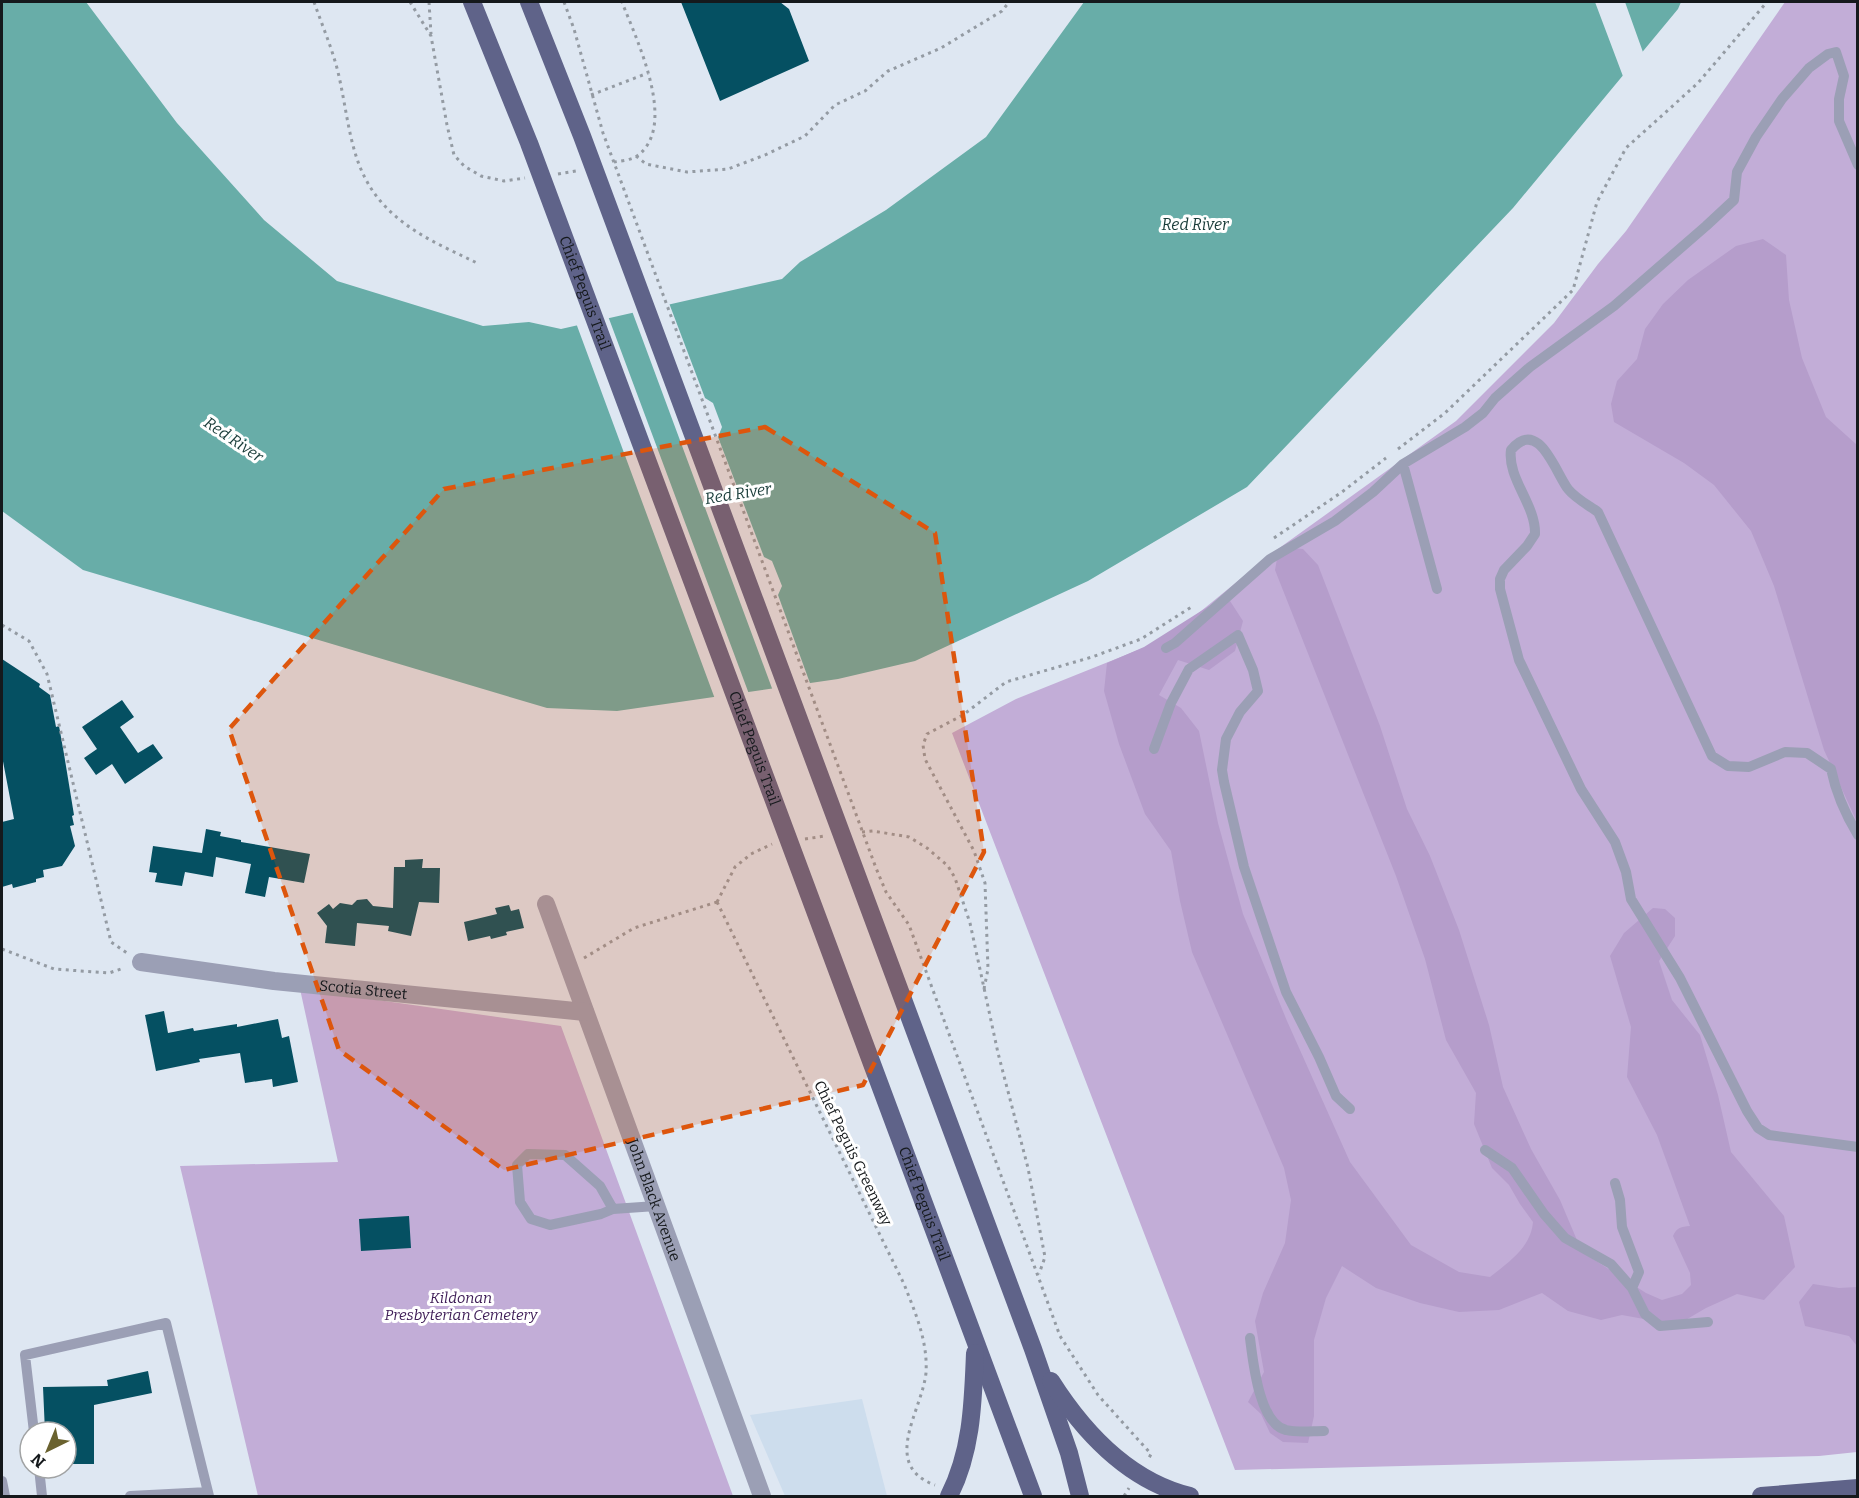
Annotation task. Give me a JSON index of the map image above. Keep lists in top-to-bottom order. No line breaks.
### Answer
{"streets":{"main road":["Chief Peguis Trail"],"street":["Scotia Street","John Black Avenue"],"path":["Chief Peguis Greenway"]},"crossings":[["Scotia Street","John Black Avenue"]],"water":["Red River"],"parks":["Kildonan Presbyterian Cemetery"],"north":"bottom left"}
